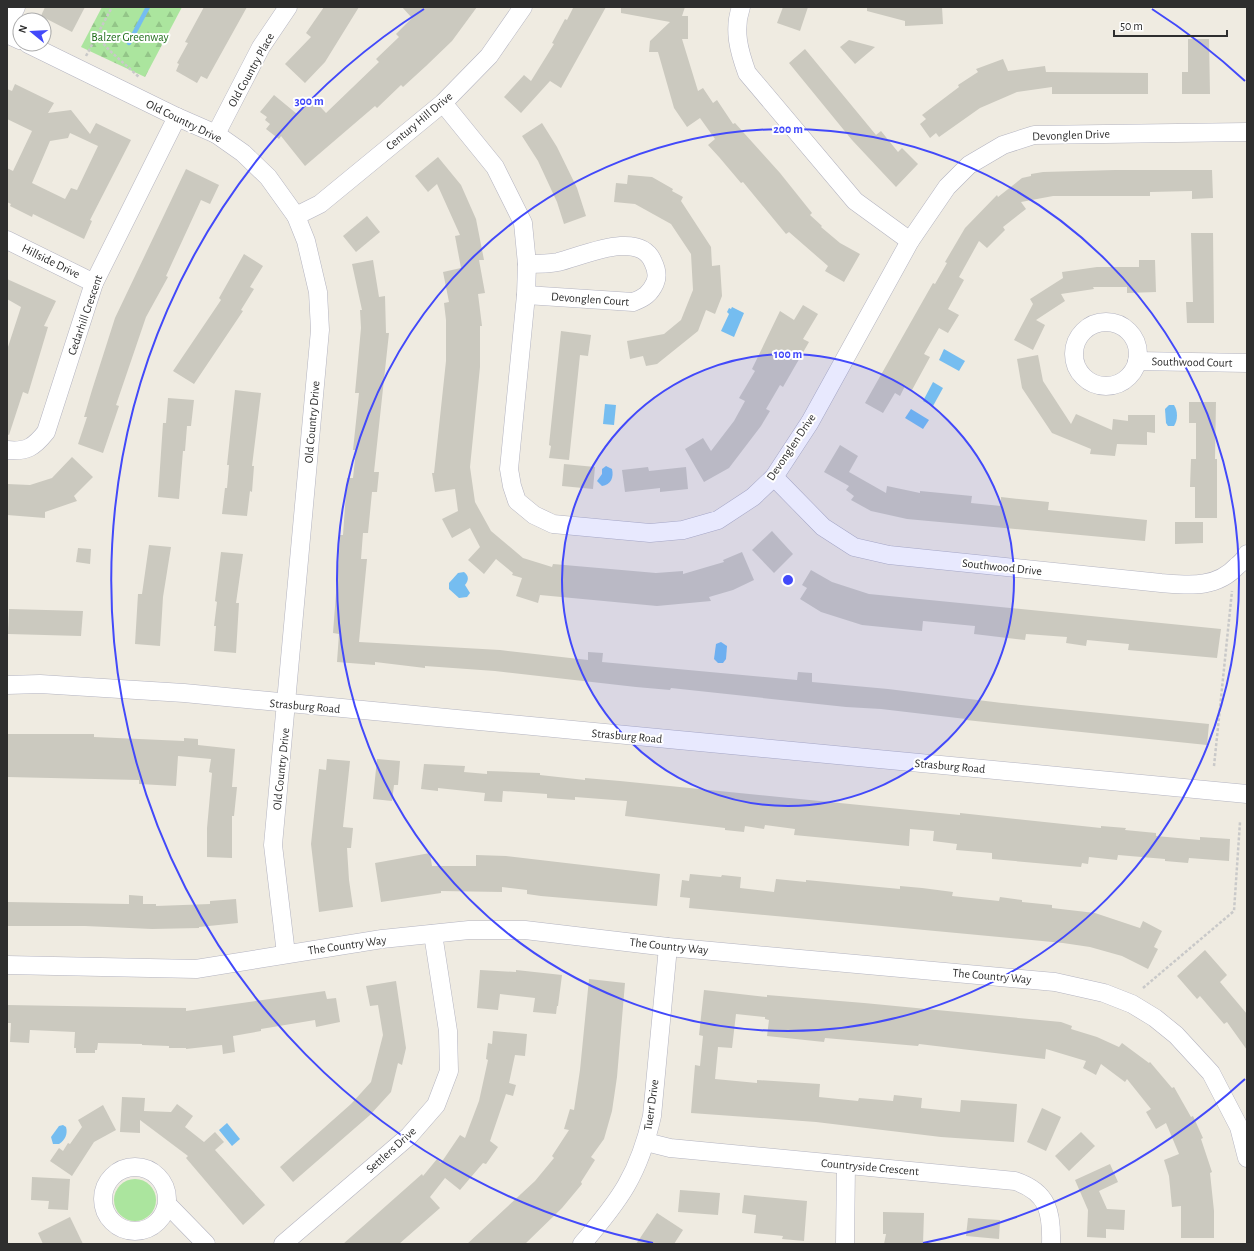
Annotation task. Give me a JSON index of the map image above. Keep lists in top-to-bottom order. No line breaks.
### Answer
{"streets":{"street":["Old Country Place","Old Country Drive","Century Hill Drive","Devonglen Drive","Hillside Drive","Devonglen Court","Cedarhill Crescent","Southwood Court","Southwood Drive","Strasburg Road","The Country Way","Tuerr Drive","Settlers Drive","Countryside Crescent"]},"crossings":[["Old Country Place","Old Country Drive"],["Old Country Drive","Century Hill Drive"],["Old Country Drive","Cedarhill Crescent"],["Old Country Drive","Strasburg Road"],["Old Country Drive","The Country Way"],["Century Hill Drive","Devonglen Drive"],["Devonglen Drive","Devonglen Court"],["Devonglen Drive","Southwood Drive"],["Hillside Drive","Cedarhill Crescent"],["The Country Way","Tuerr Drive"],["The Country Way","Settlers Drive"],["Tuerr Drive","Countryside Crescent"]],"parks":["Balzer Greenway"],"scale_bar":"50 m","north":"left","rings":["300 m","200 m","100 m"]}
